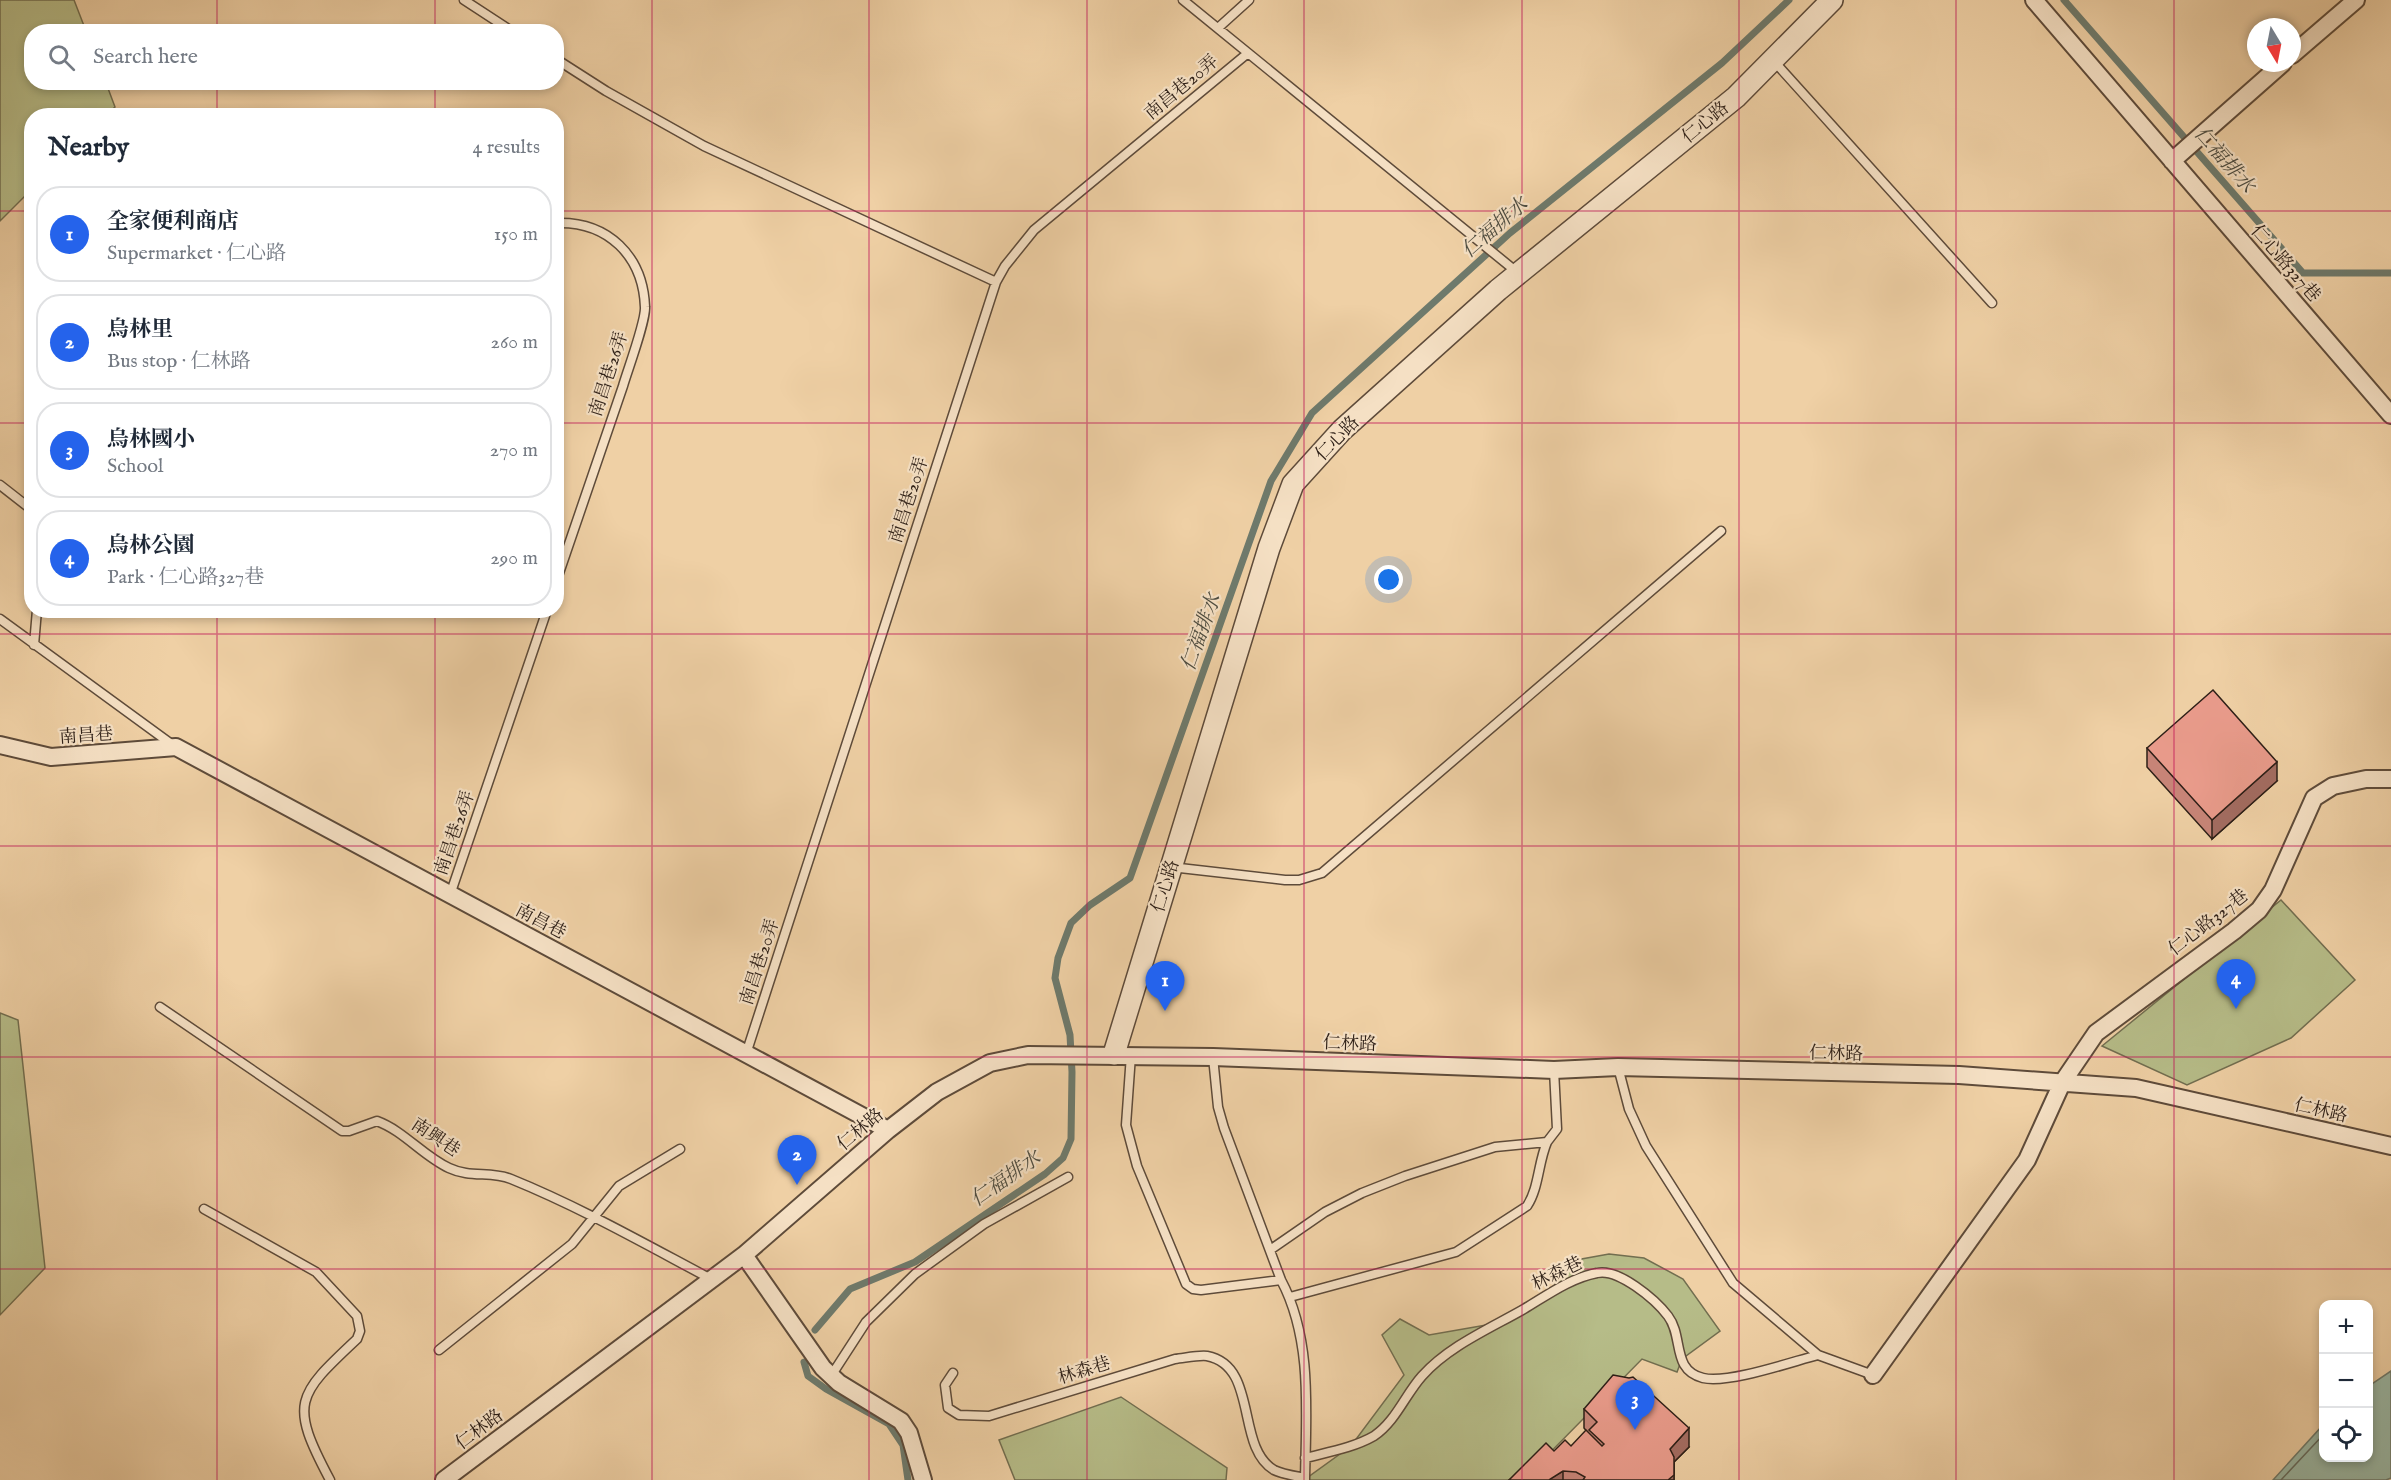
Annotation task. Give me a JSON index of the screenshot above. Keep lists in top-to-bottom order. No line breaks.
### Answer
{"streets":{"street":["仁心路","仁心路327巷","南昌巷","仁林路"],"lane":["南昌巷20弄","南昌巷26弄","南興巷","林森巷"]},"crossings":[["南昌巷20弄","南昌巷"],["仁心路","仁林路"],["仁心路327巷","仁林路"],["南昌巷26弄","南昌巷"],["南昌巷","仁林路"],["仁林路","南興巷"],["仁林路","林森巷"]],"water":["仁福排水"],"north":"bottom","page":{"search":"Search here","heading":["Nearby","4 results"],"list":[{"mark":"1","name":"全家便利商店","note":"Supermarket · 仁心路","value":"150 m"},{"mark":"2","name":"烏林里","note":"Bus stop · 仁林路","value":"260 m"},{"mark":"3","name":"烏林國小","note":"School","value":"270 m"},{"mark":"4","name":"烏林公園","note":"Park · 仁心路327巷","value":"290 m"}],"pins":["4","1","2","3"],"map_buttons":["+","−"]}}
